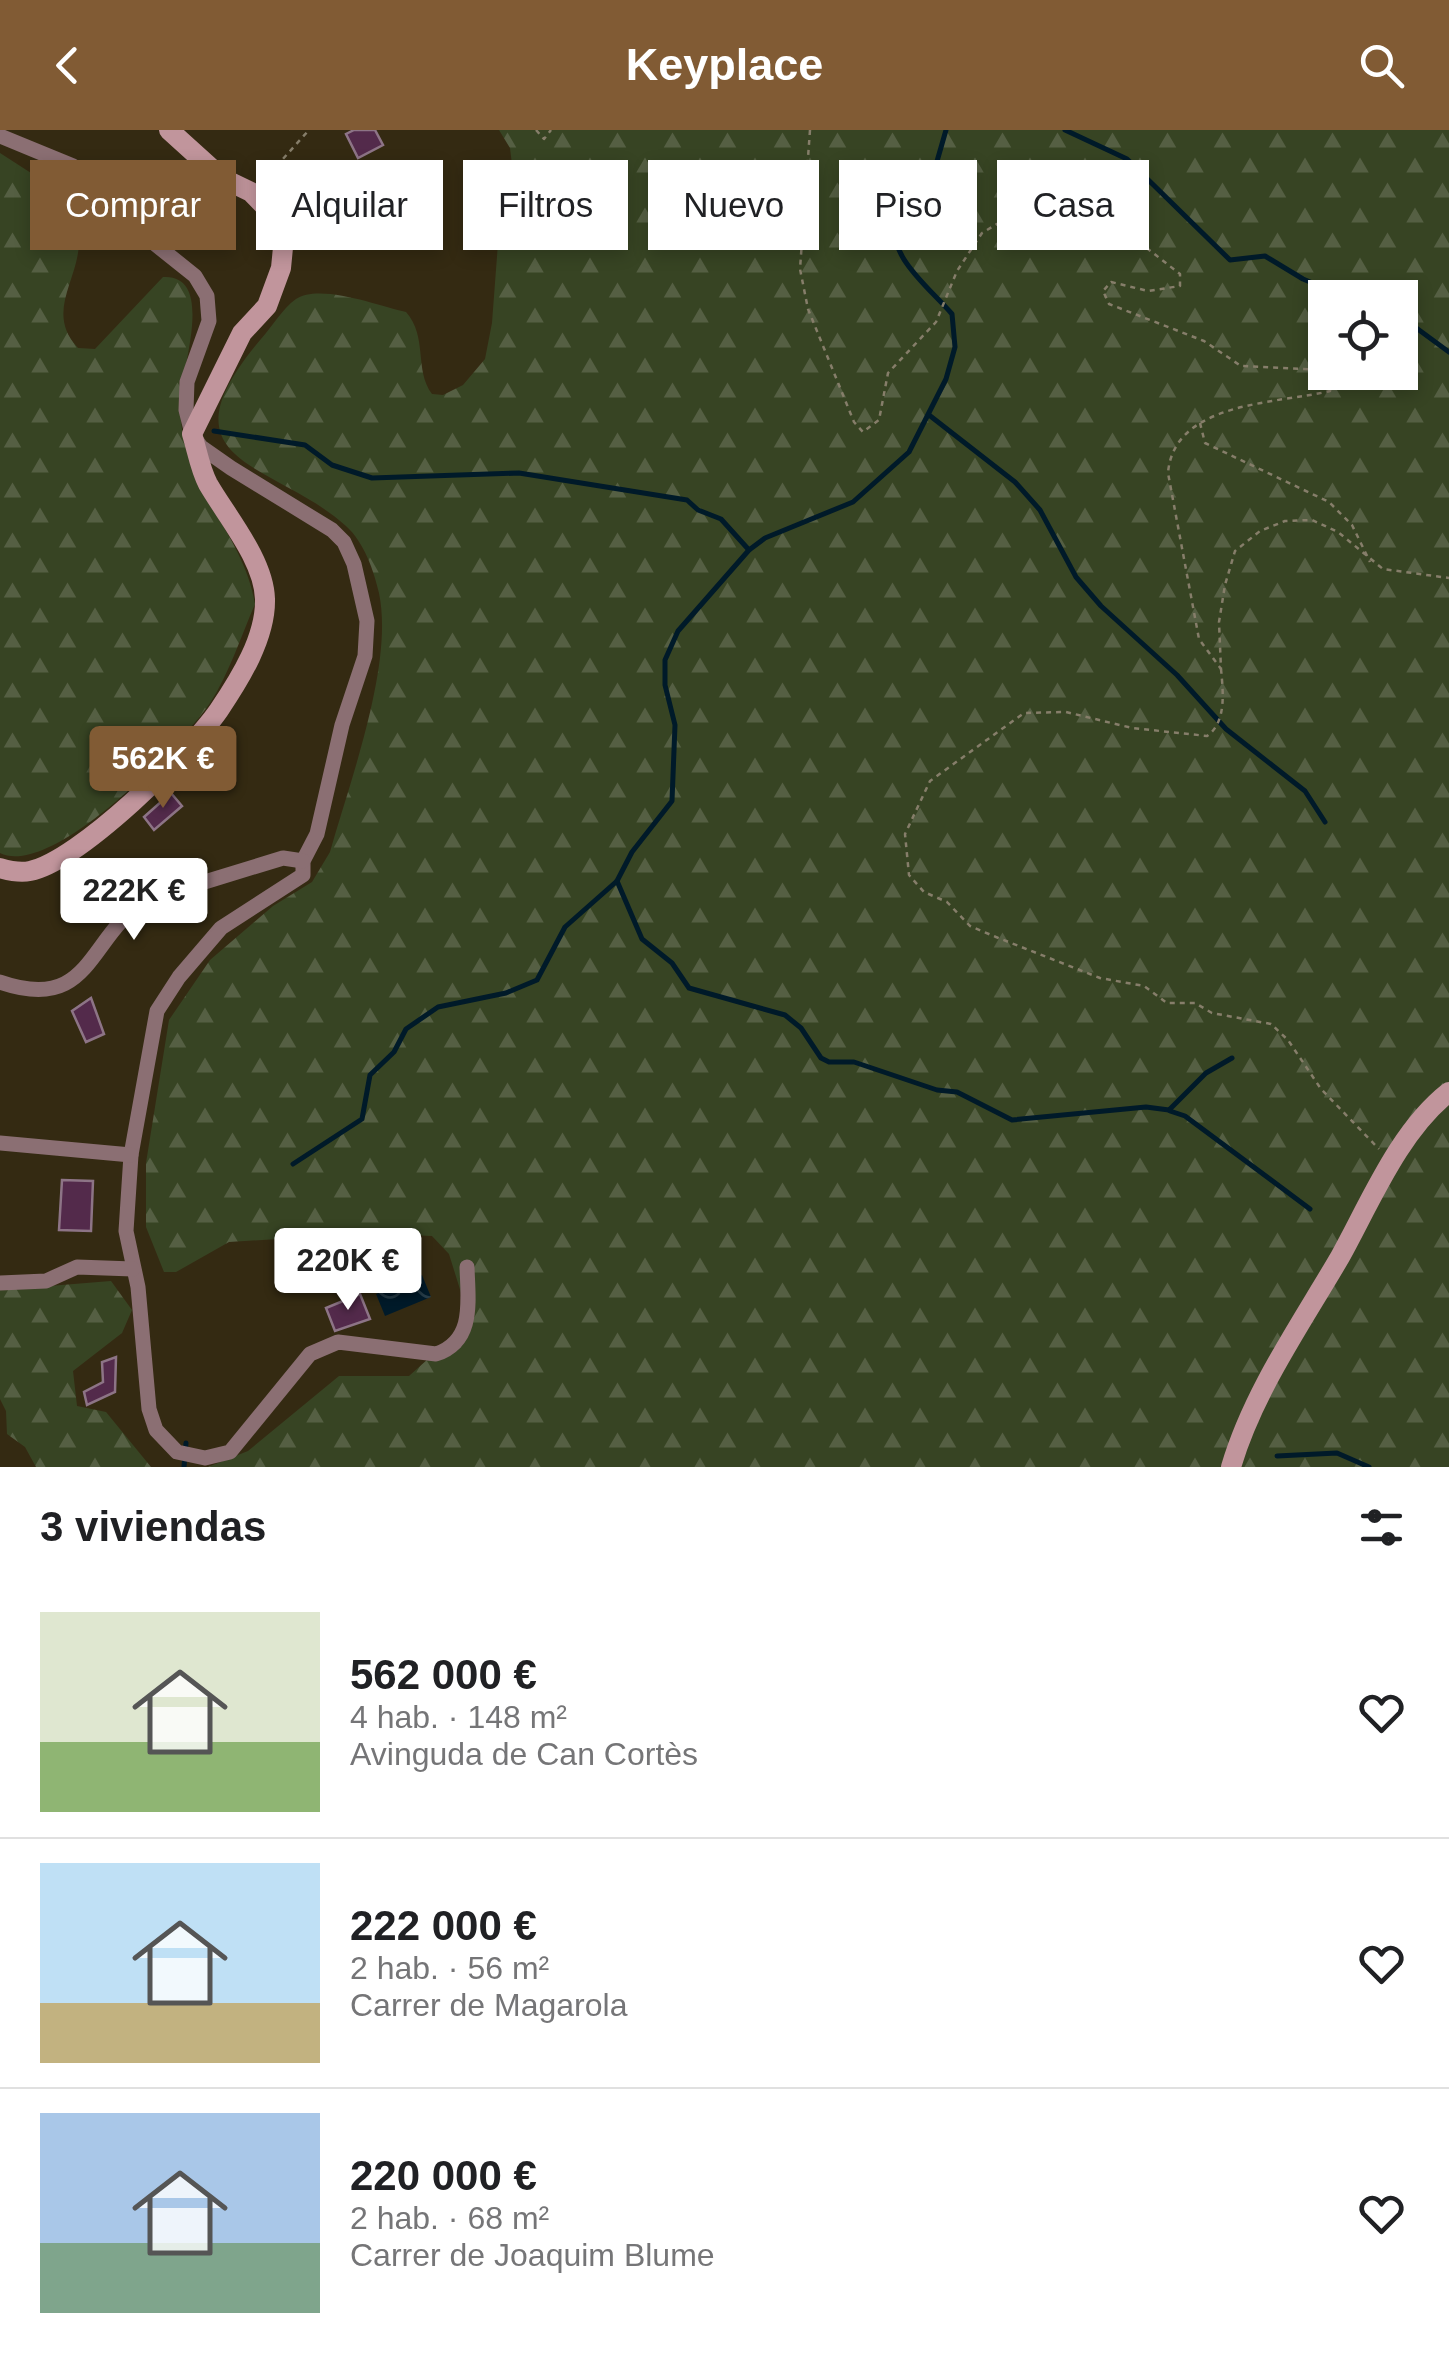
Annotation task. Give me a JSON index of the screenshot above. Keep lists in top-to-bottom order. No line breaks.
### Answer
{"page":{"header":"Keyplace","chip":["Comprar","Alquilar","Filtros","Nuevo","Piso","Casa"],"price":["562K €","222K €","220K €"],"heading":"3 viviendas","list":[{"name":"562 000 €","note":"4 hab. · 148 m² · Avinguda de Can Cortès"},{"name":"222 000 €","note":"2 hab. · 56 m² · Carrer de Magarola"},{"name":"220 000 €","note":"2 hab. · 68 m² · Carrer de Joaquim Blume"}]}}
